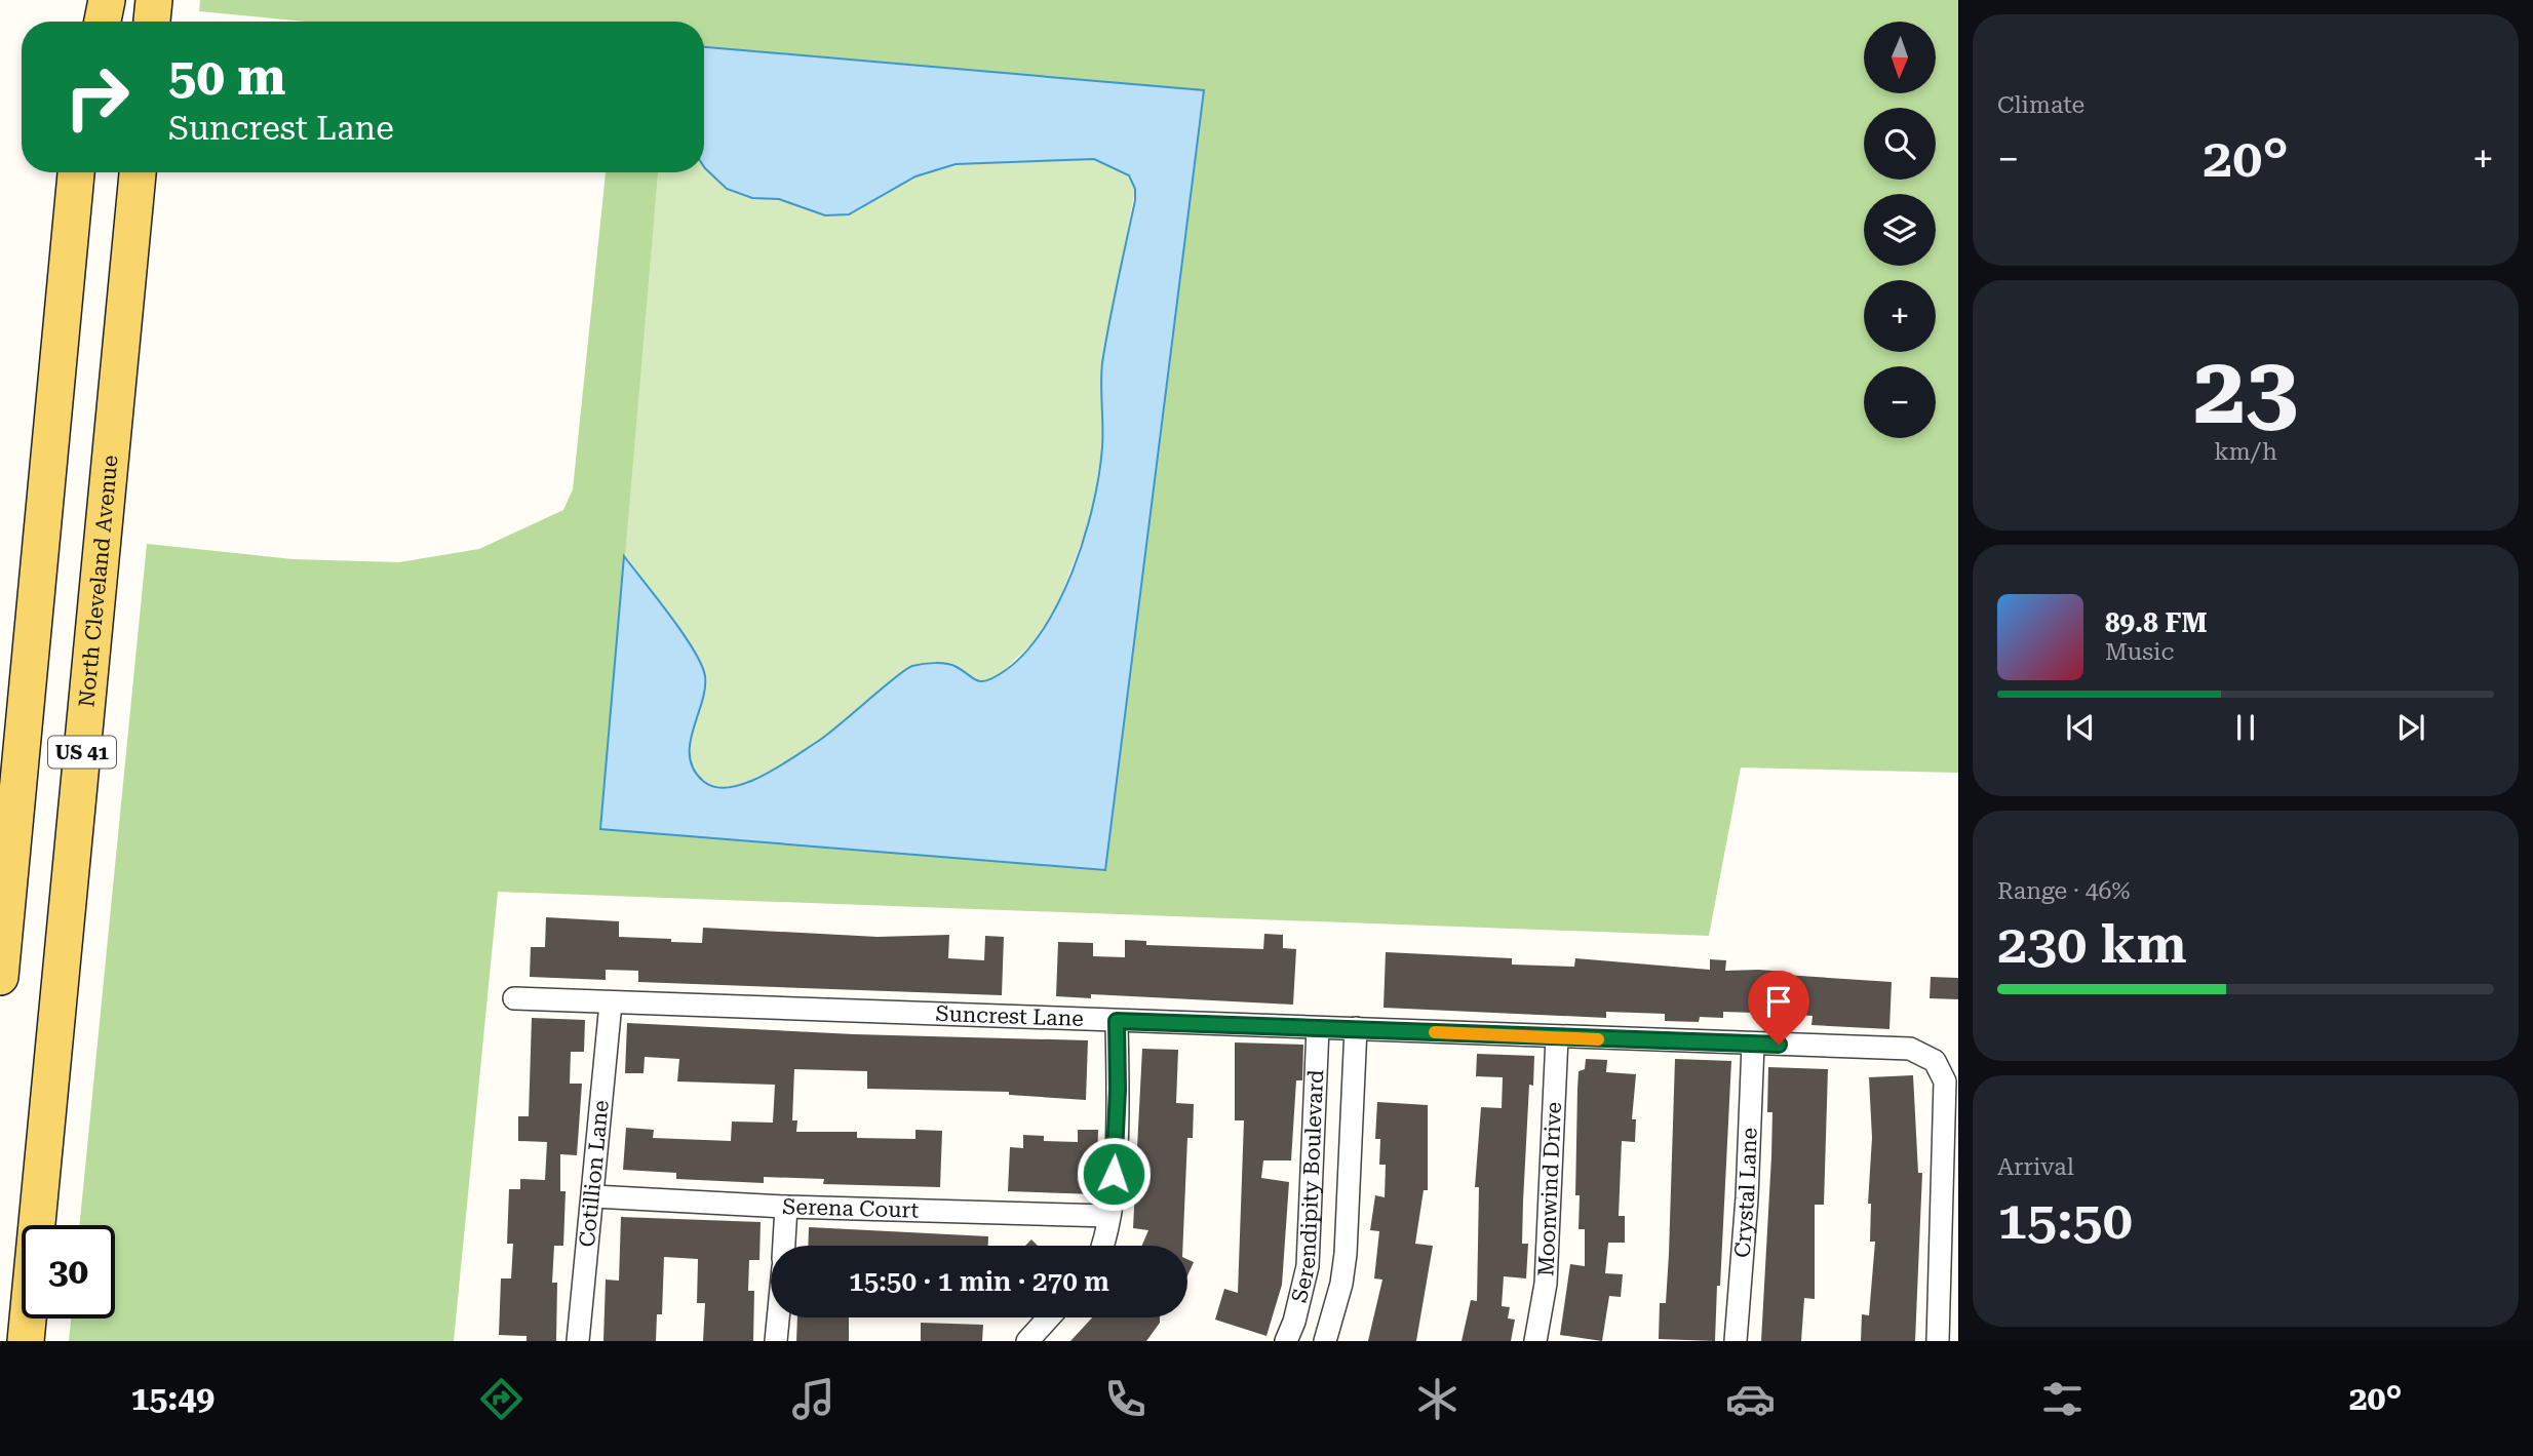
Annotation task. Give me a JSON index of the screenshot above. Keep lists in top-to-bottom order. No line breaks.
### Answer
{"streets":{"main road":["North Cleveland Avenue","US 41"],"street":["Suncrest Lane","Cotillion Lane","Serendipity Boulevard","Moonwind Drive","Crystal Lane","Serena Court"]},"crossings":[["Suncrest Lane","Cotillion Lane"],["Suncrest Lane","Serendipity Boulevard"],["Suncrest Lane","Moonwind Drive"],["Suncrest Lane","Crystal Lane"],["Cotillion Lane","Serena Court"]],"north":"bottom","page":{"tile":["Climate",["23","km/h"],["Range · 46%","230 km"],["Arrival","15:50"]],"map_buttons":["+","−"],"turn":["50 m","Suncrest Lane"],"heat":["−","20°","+"],"song":["89.8 FM","Music"],"limit":"30","trip":"15:50 · 1 min · 270 m","tabs":["15:49","20°"]}}
